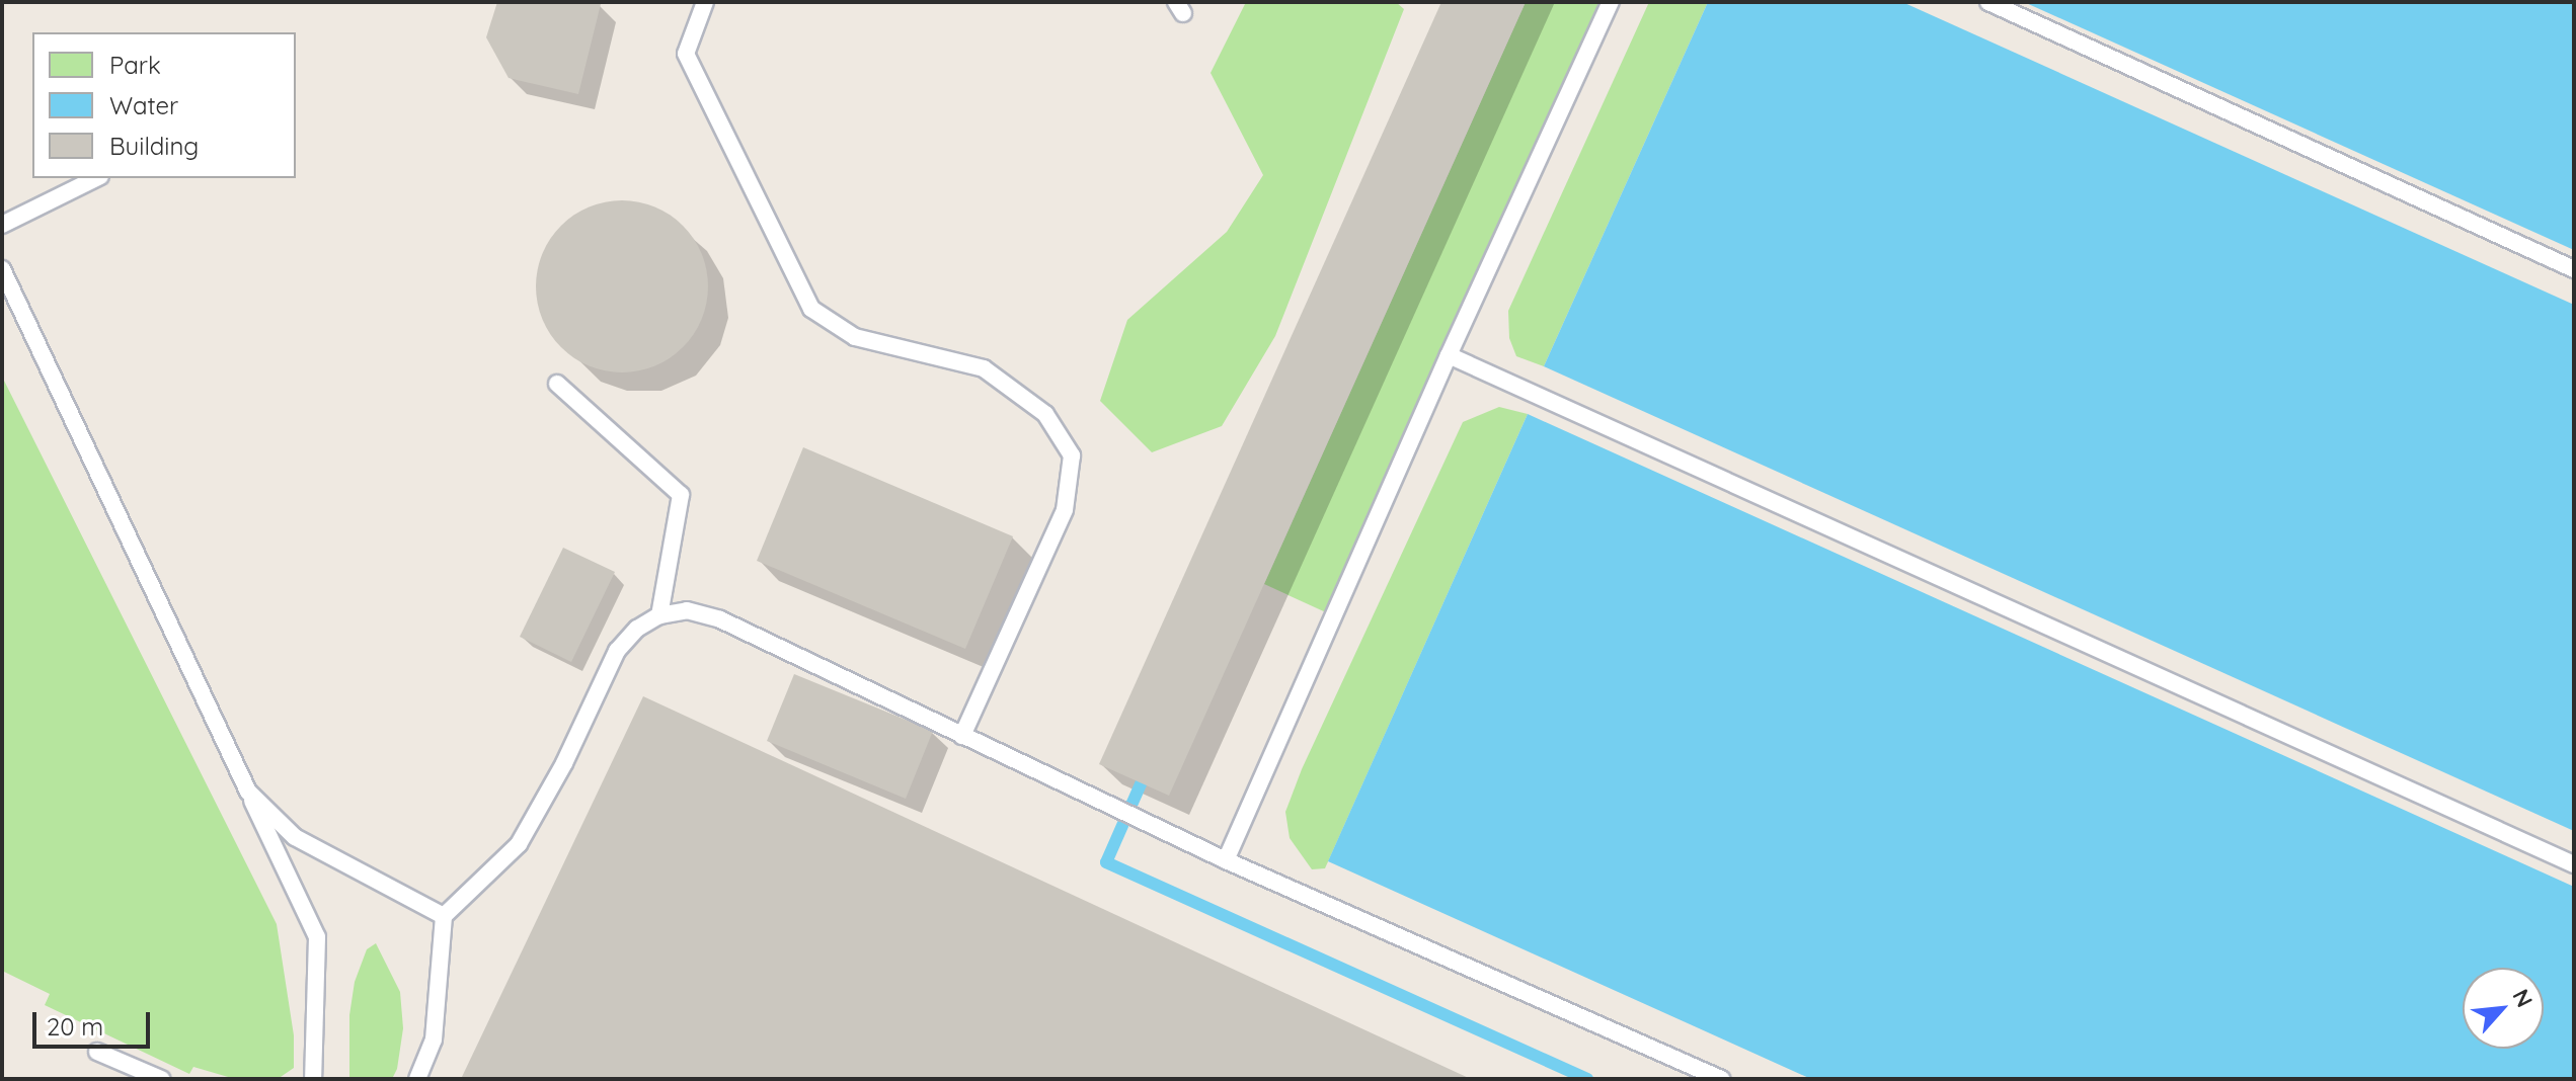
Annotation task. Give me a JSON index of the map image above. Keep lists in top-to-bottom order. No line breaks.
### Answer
{"legend":["Park","Water","Building"],"scale_bar":"20 m","north":"top right"}
